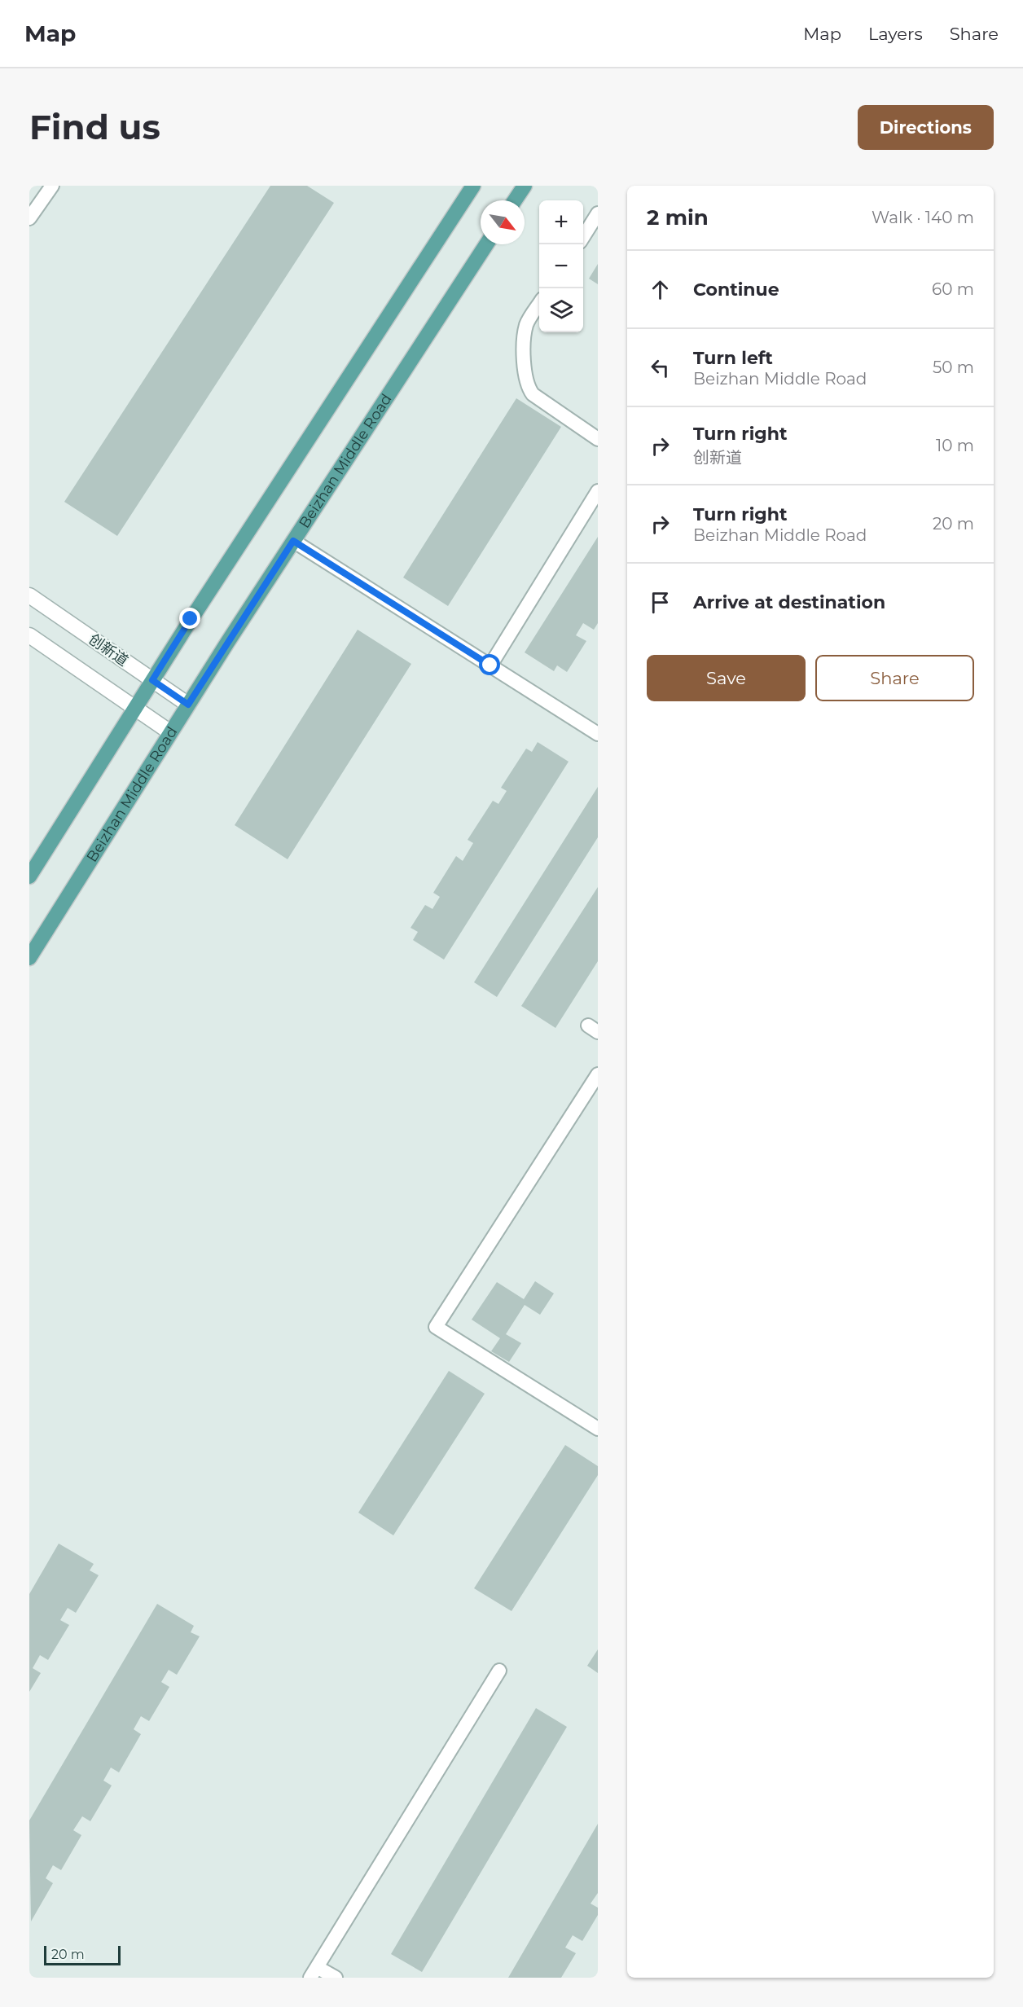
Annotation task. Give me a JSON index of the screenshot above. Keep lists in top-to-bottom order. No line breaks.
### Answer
{"streets":{"main road":["Beizhan Middle Road"],"street":["创新道"]},"crossings":[["Beizhan Middle Road","创新道"]],"scale_bar":"20 m","north":"bottom right","page":{"header":"Map","nav":["Map","Layers","Share"],"buttons":["Directions",["Save","Share"]],"title":"Find us","heading":["2 min","Walk · 140 m"],"map_buttons":["+","−"],"list":[["Continue","60 m"],["Turn left","Beizhan Middle Road","50 m"],["Turn right","创新道","10 m"],["Turn right","Beizhan Middle Road","20 m"],"Arrive at destination"],"scale":"20 m"}}
